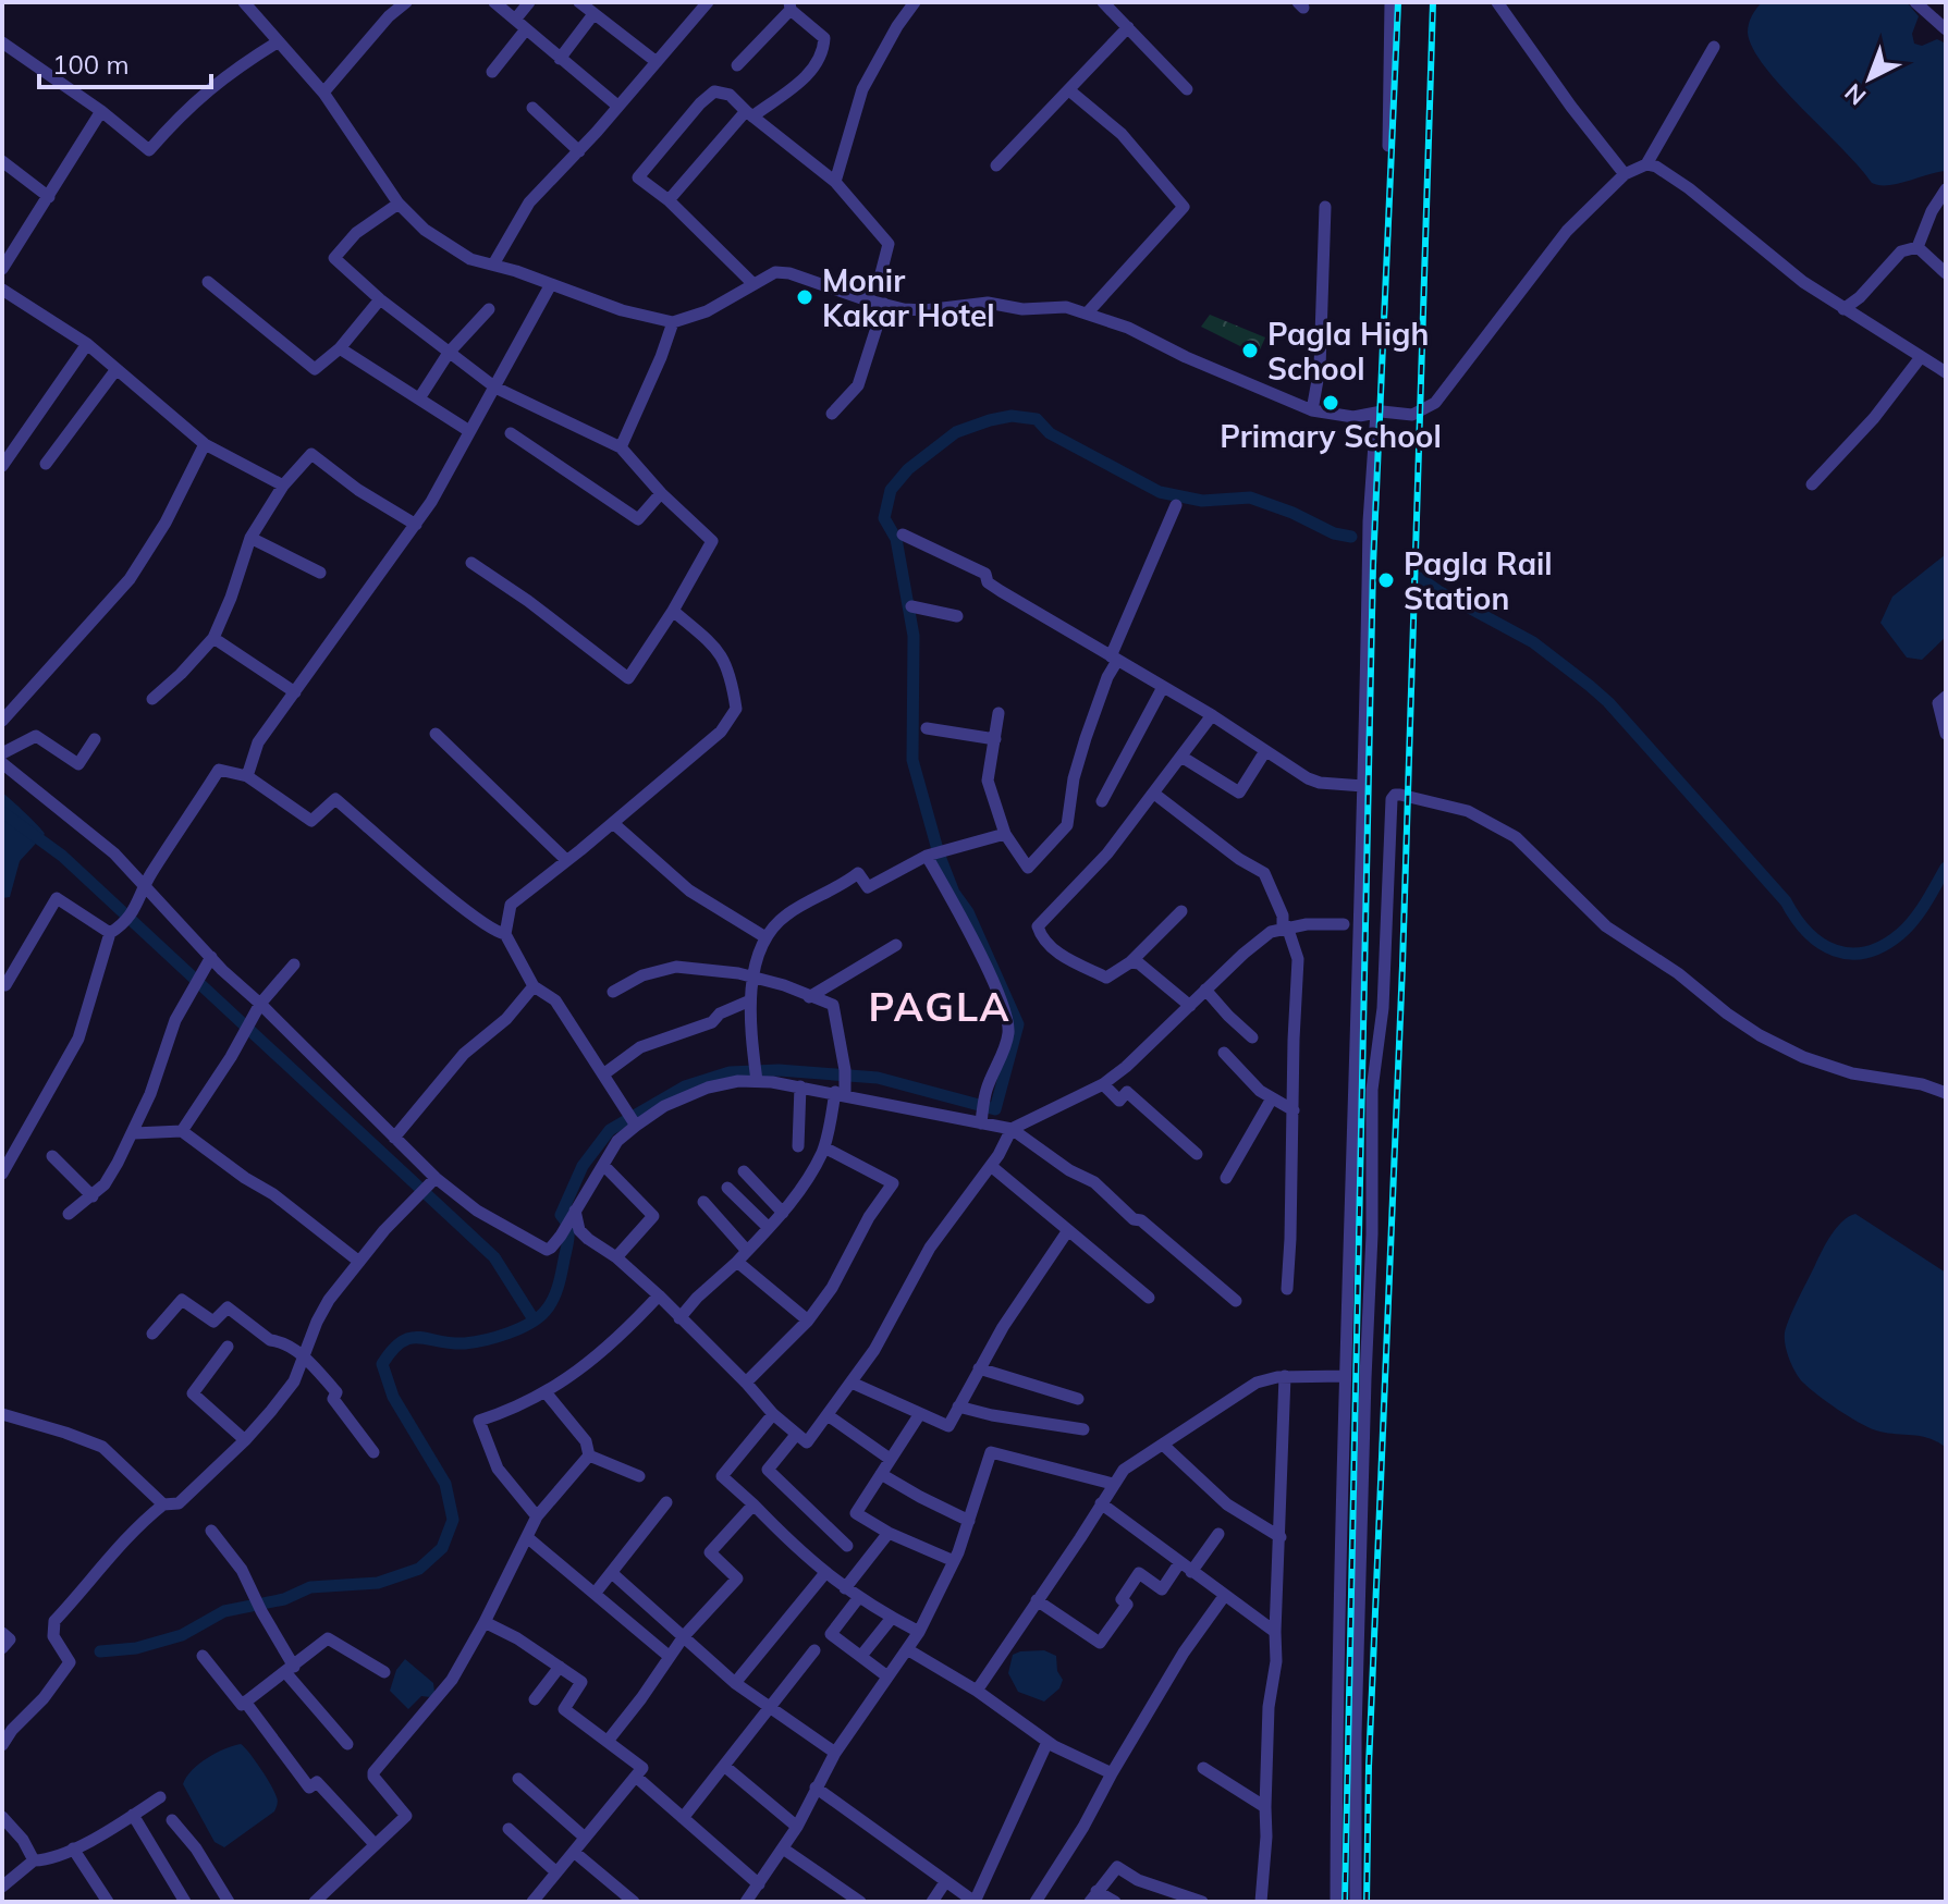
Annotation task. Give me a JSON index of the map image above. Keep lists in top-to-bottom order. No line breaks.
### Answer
{"districts":["PAGLA"],"places":["Monir Kakar Hotel","Pagla High School","Primary School","Pagla Rail Station"],"scale_bar":"100 m","north":"bottom left"}
